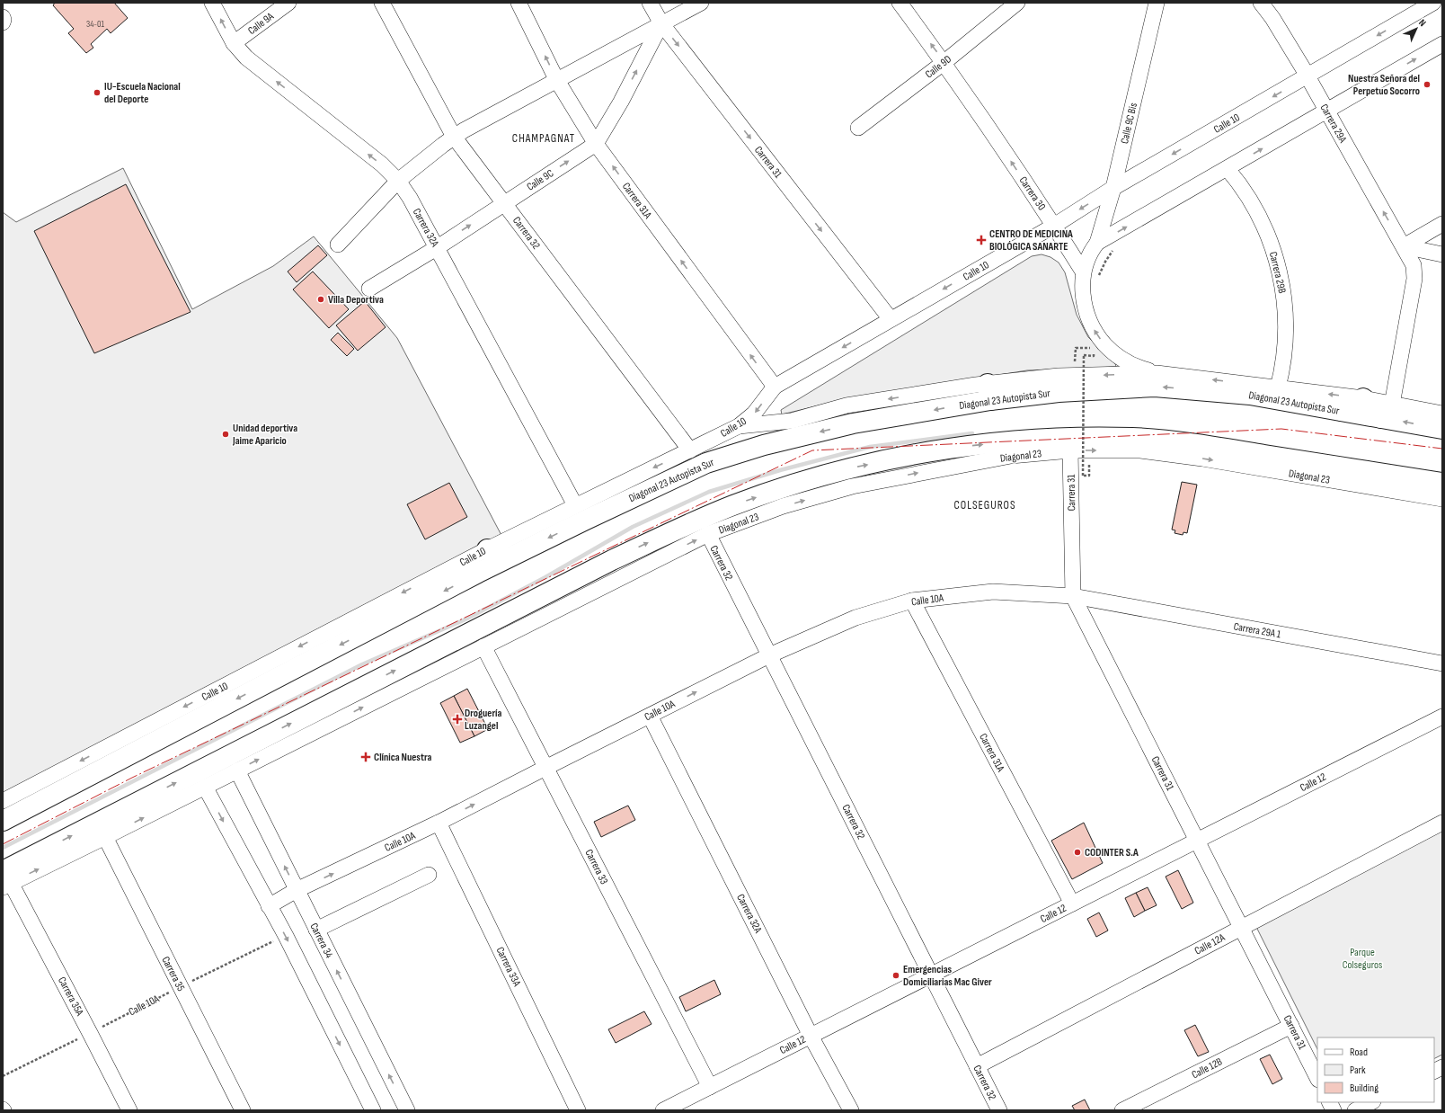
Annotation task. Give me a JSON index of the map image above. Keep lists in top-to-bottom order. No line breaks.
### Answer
{"streets":{"main road":["Calle 10","Diagonal 23 Autopista Sur"],"street":["Calle 9A","Calle 9D","Calle 9C Bis","Carrera 29A","Carrera 31","Calle 9C","Carrera 30","Carrera 31A","Carrera 32A","Carrera 32","Carrera 29B","Diagonal 23","Calle 10A","Carrera 29A 1","Calle 12","Carrera 33","Carrera 34","Calle 12A","Carrera 33A","Carrera 35","Carrera 35A","Calle 12B"]},"crossings":[["Calle 9A","Carrera 32A"],["Calle 9D","Carrera 30"],["Calle 9C Bis","Calle 10"],["Calle 10","Carrera 29A"],["Calle 10","Carrera 31"],["Calle 10","Carrera 30"],["Calle 10","Carrera 31A"],["Calle 10","Carrera 32A"],["Calle 10","Carrera 32"],["Calle 10","Diagonal 23 Autopista Sur"],["Carrera 29A","Diagonal 23 Autopista Sur"],["Carrera 31","Calle 9C"],["Carrera 31","Diagonal 23"],["Carrera 31","Calle 10A"],["Carrera 31","Carrera 29A 1"],["Carrera 31","Calle 12"],["Carrera 31","Calle 12A"],["Carrera 31","Calle 12B"],["Calle 9C","Carrera 31A"],["Calle 9C","Carrera 32A"],["Calle 9C","Carrera 32"],["Carrera 31A","Calle 10A"],["Carrera 31A","Calle 12"],["Carrera 32A","Diagonal 23 Autopista Sur"],["Carrera 32A","Calle 10A"],["Carrera 32A","Calle 12"],["Carrera 32","Diagonal 23"],["Carrera 32","Calle 10A"],["Carrera 32","Calle 12"],["Carrera 32","Calle 12A"],["Diagonal 23","Carrera 33"],["Calle 10A","Carrera 29A 1"],["Calle 10A","Carrera 33"],["Calle 10A","Carrera 34"],["Calle 10A","Carrera 33A"],["Calle 10A","Carrera 35"],["Calle 10A","Carrera 35A"],["Calle 12","Carrera 33"]],"one_way":["Carrera 30","Carrera 31A"],"districts":["CHAMPAGNAT","COLSEGUROS"],"parks":["Parque Colseguros"],"places":{"other":["Nuestra Señora del Perpetuo Socorro","IU-Escuela Nacional del Deporte","Villa Deportiva","Unidad deportiva Jaime Aparicio","CODINTER S.A","Emergencias Domiciliarias Mac Giver"],"health":["CENTRO DE MEDICINA BIOLÓGICA SANARTE","Droguería Luzangel","Clínica Nuestra"]},"house_numbers":["34-01"],"legend":["Road","Park","Building"],"north":"top right"}
